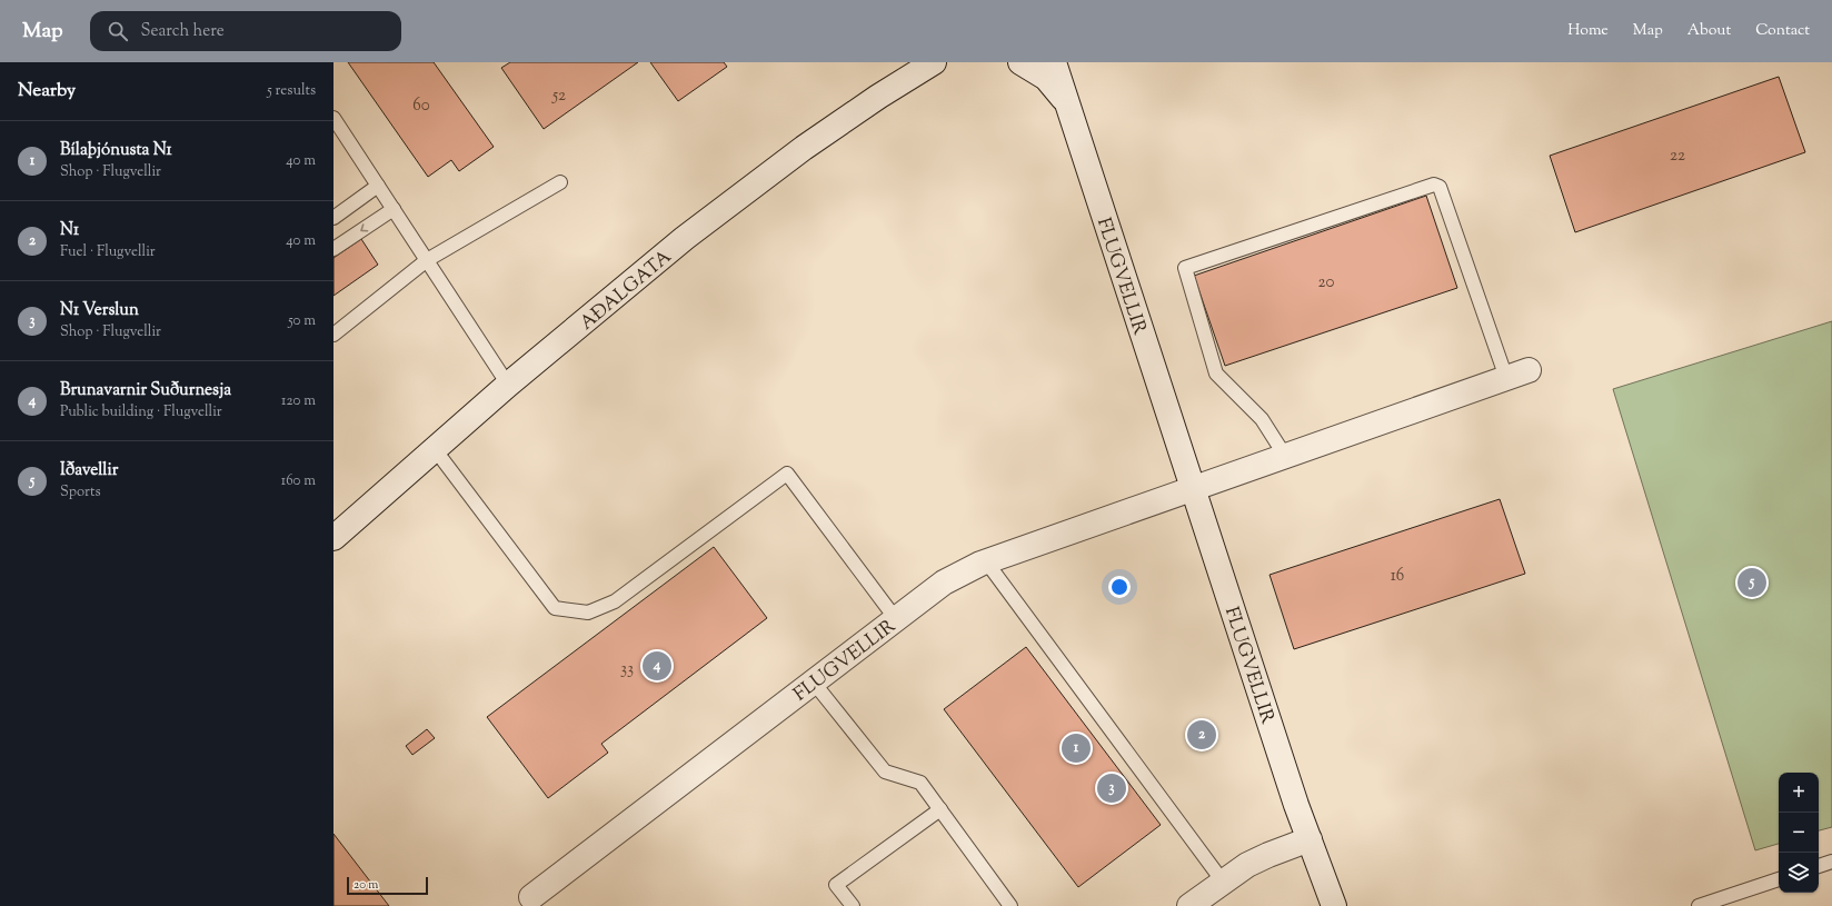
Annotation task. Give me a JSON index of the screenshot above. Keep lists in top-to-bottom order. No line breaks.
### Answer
{"streets":{"street":["FLUGVELLIR","AÐALGATA"]},"house_numbers":["52","60","22","20","16","33"],"scale_bar":"20 m","page":{"header":"Map","search":"Search here","nav":["Home","Map","About","Contact"],"heading":["Nearby","5 results"],"list":[{"mark":"1","name":"Bílaþjónusta N1","note":"Shop · Flugvellir","value":"40 m"},{"mark":"2","name":"N1","note":"Fuel · Flugvellir","value":"40 m"},{"mark":"3","name":"N1 Verslun","note":"Shop · Flugvellir","value":"50 m"},{"mark":"4","name":"Brunavarnir Suðurnesja","note":"Public building · Flugvellir","value":"120 m"},{"mark":"5","name":"Iðavellir","note":"Sports","value":"160 m"}],"pins":["5","4","2","1","3"],"map_buttons":["+","−"],"scale":"20 m"}}
